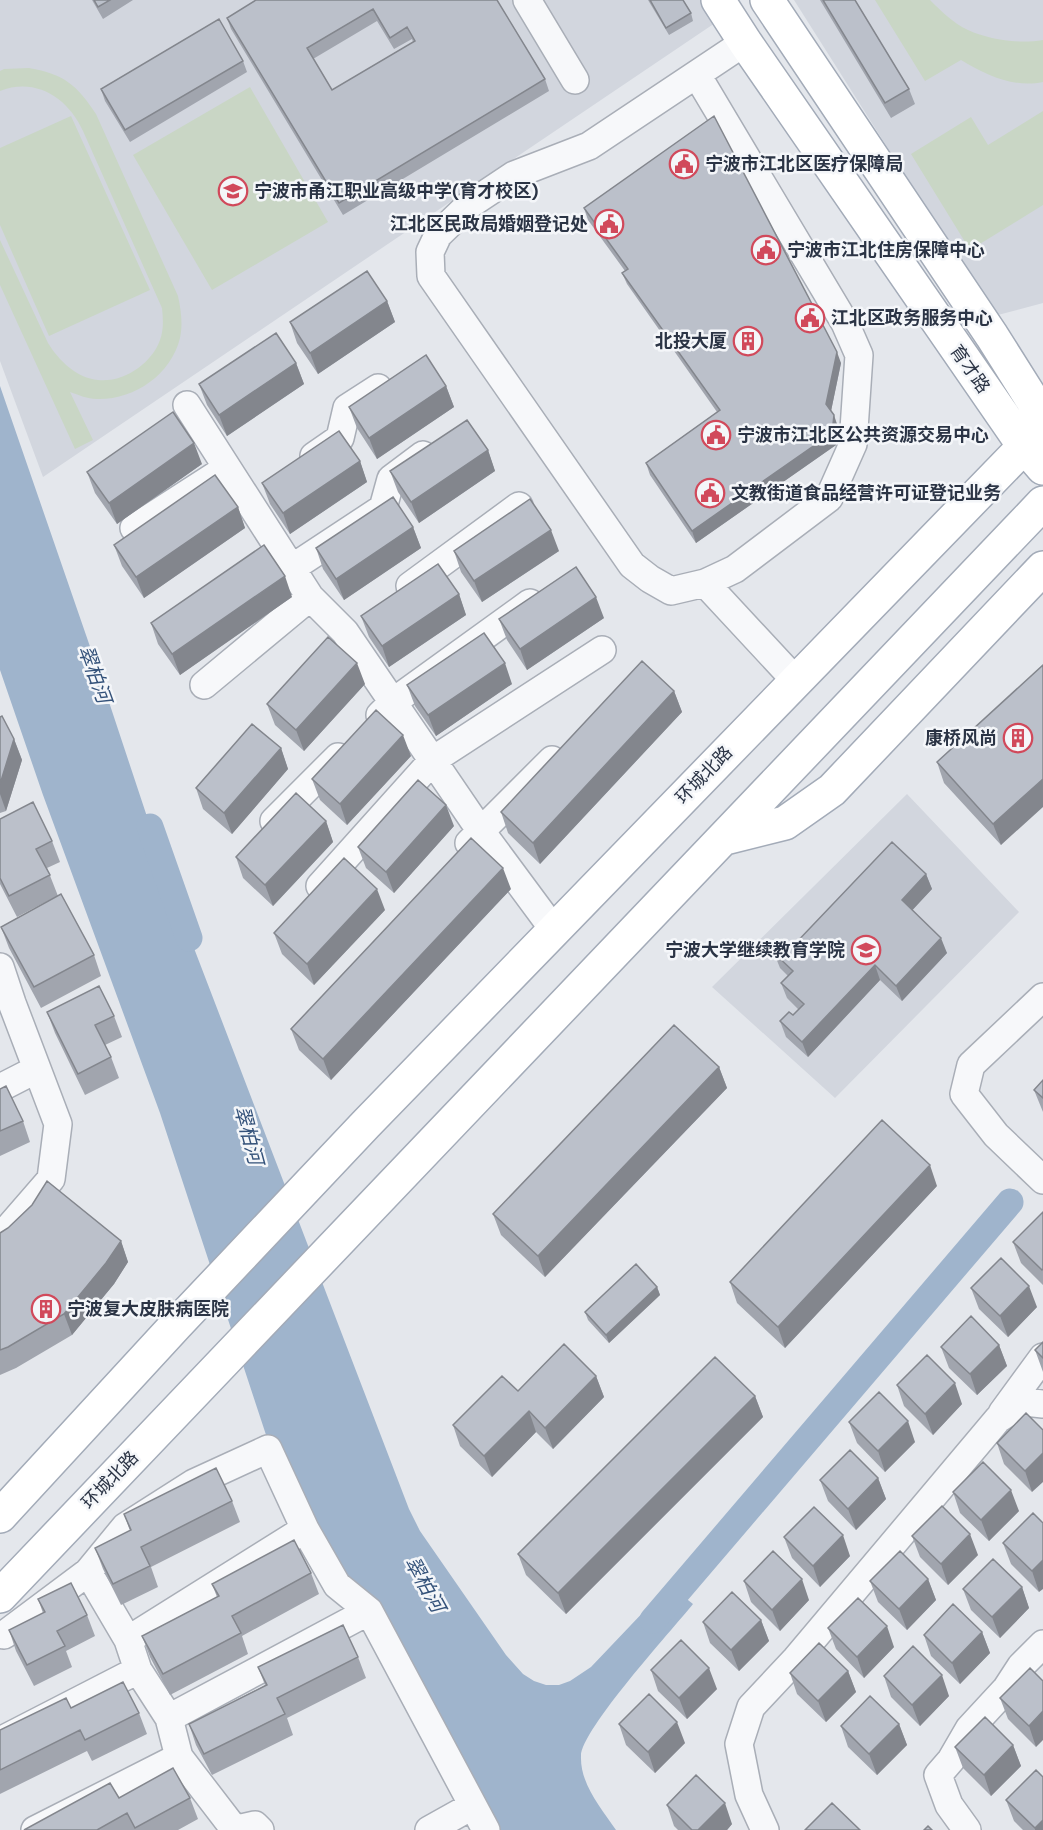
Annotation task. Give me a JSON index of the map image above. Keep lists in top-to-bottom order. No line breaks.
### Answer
{"streets":{"main road":["育才路","环城北路"]},"crossings":[["育才路","环城北路"]],"water":["翠柏河"],"places":{"public building":["宁波市江北区医疗保障局","江北区民政局婚姻登记处","宁波市江北住房保障中心","江北区政务服务中心","宁波市江北区公共资源交易中心","文教街道食品经营许可证登记业务"],"school or university":["宁波市甬江职业高级中学(育才校区)","宁波大学继续教育学院"],"building":["北投大厦","康桥风尚","宁波复大皮肤病医院"]}}
